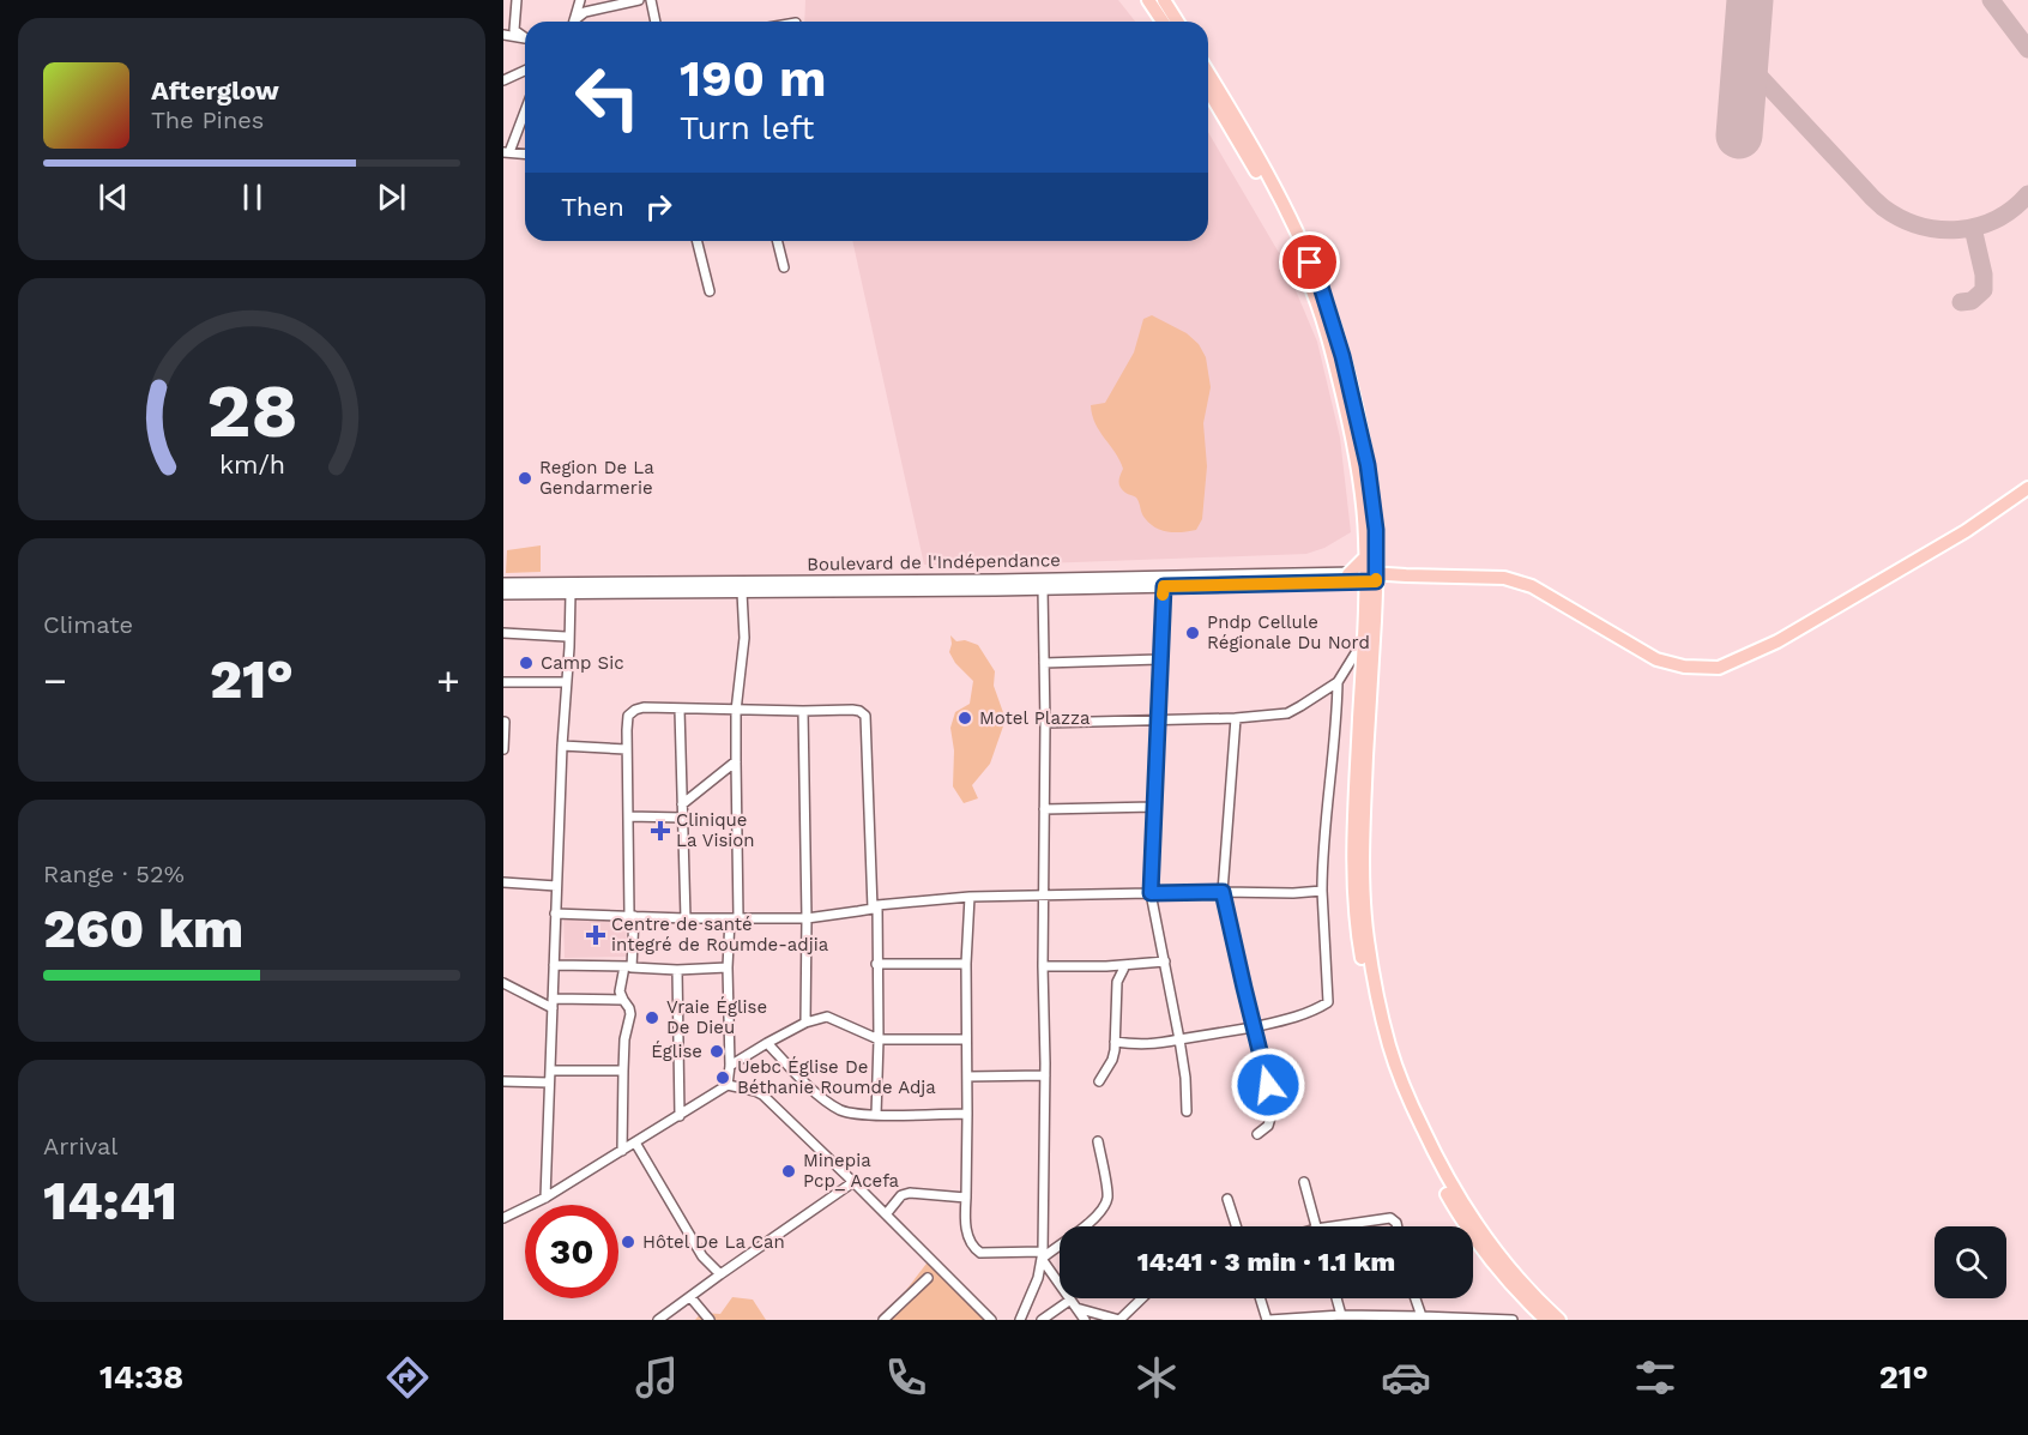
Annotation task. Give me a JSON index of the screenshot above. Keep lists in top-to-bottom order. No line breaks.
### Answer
{"streets":{"main road":["Boulevard de l'Indépendance"]},"places":{"other":["Region De La Gendarmerie","Pndp Cellule Régionale Du Nord","Camp Sic","Motel Plazza","Vraie Église De Dieu","Église","Uebc Église De Béthanie Roumde Adja","Minepia Pcp_ Acefa","Hôtel De La Can"],"health":["Clinique La Vision","Centre de santé integré de Roumde-adjia"]},"page":{"turn":["190 m","Turn left"],"song":["Afterglow","The Pines"],"then":"Then","tile":["Climate",["Range · 52%","260 km"],["Arrival","14:41"]],"heat":["−","21°","+"],"limit":"30","trip":"14:41 · 3 min · 1.1 km","tabs":["14:38","21°"],"gauge":["28","km/h"]}}
